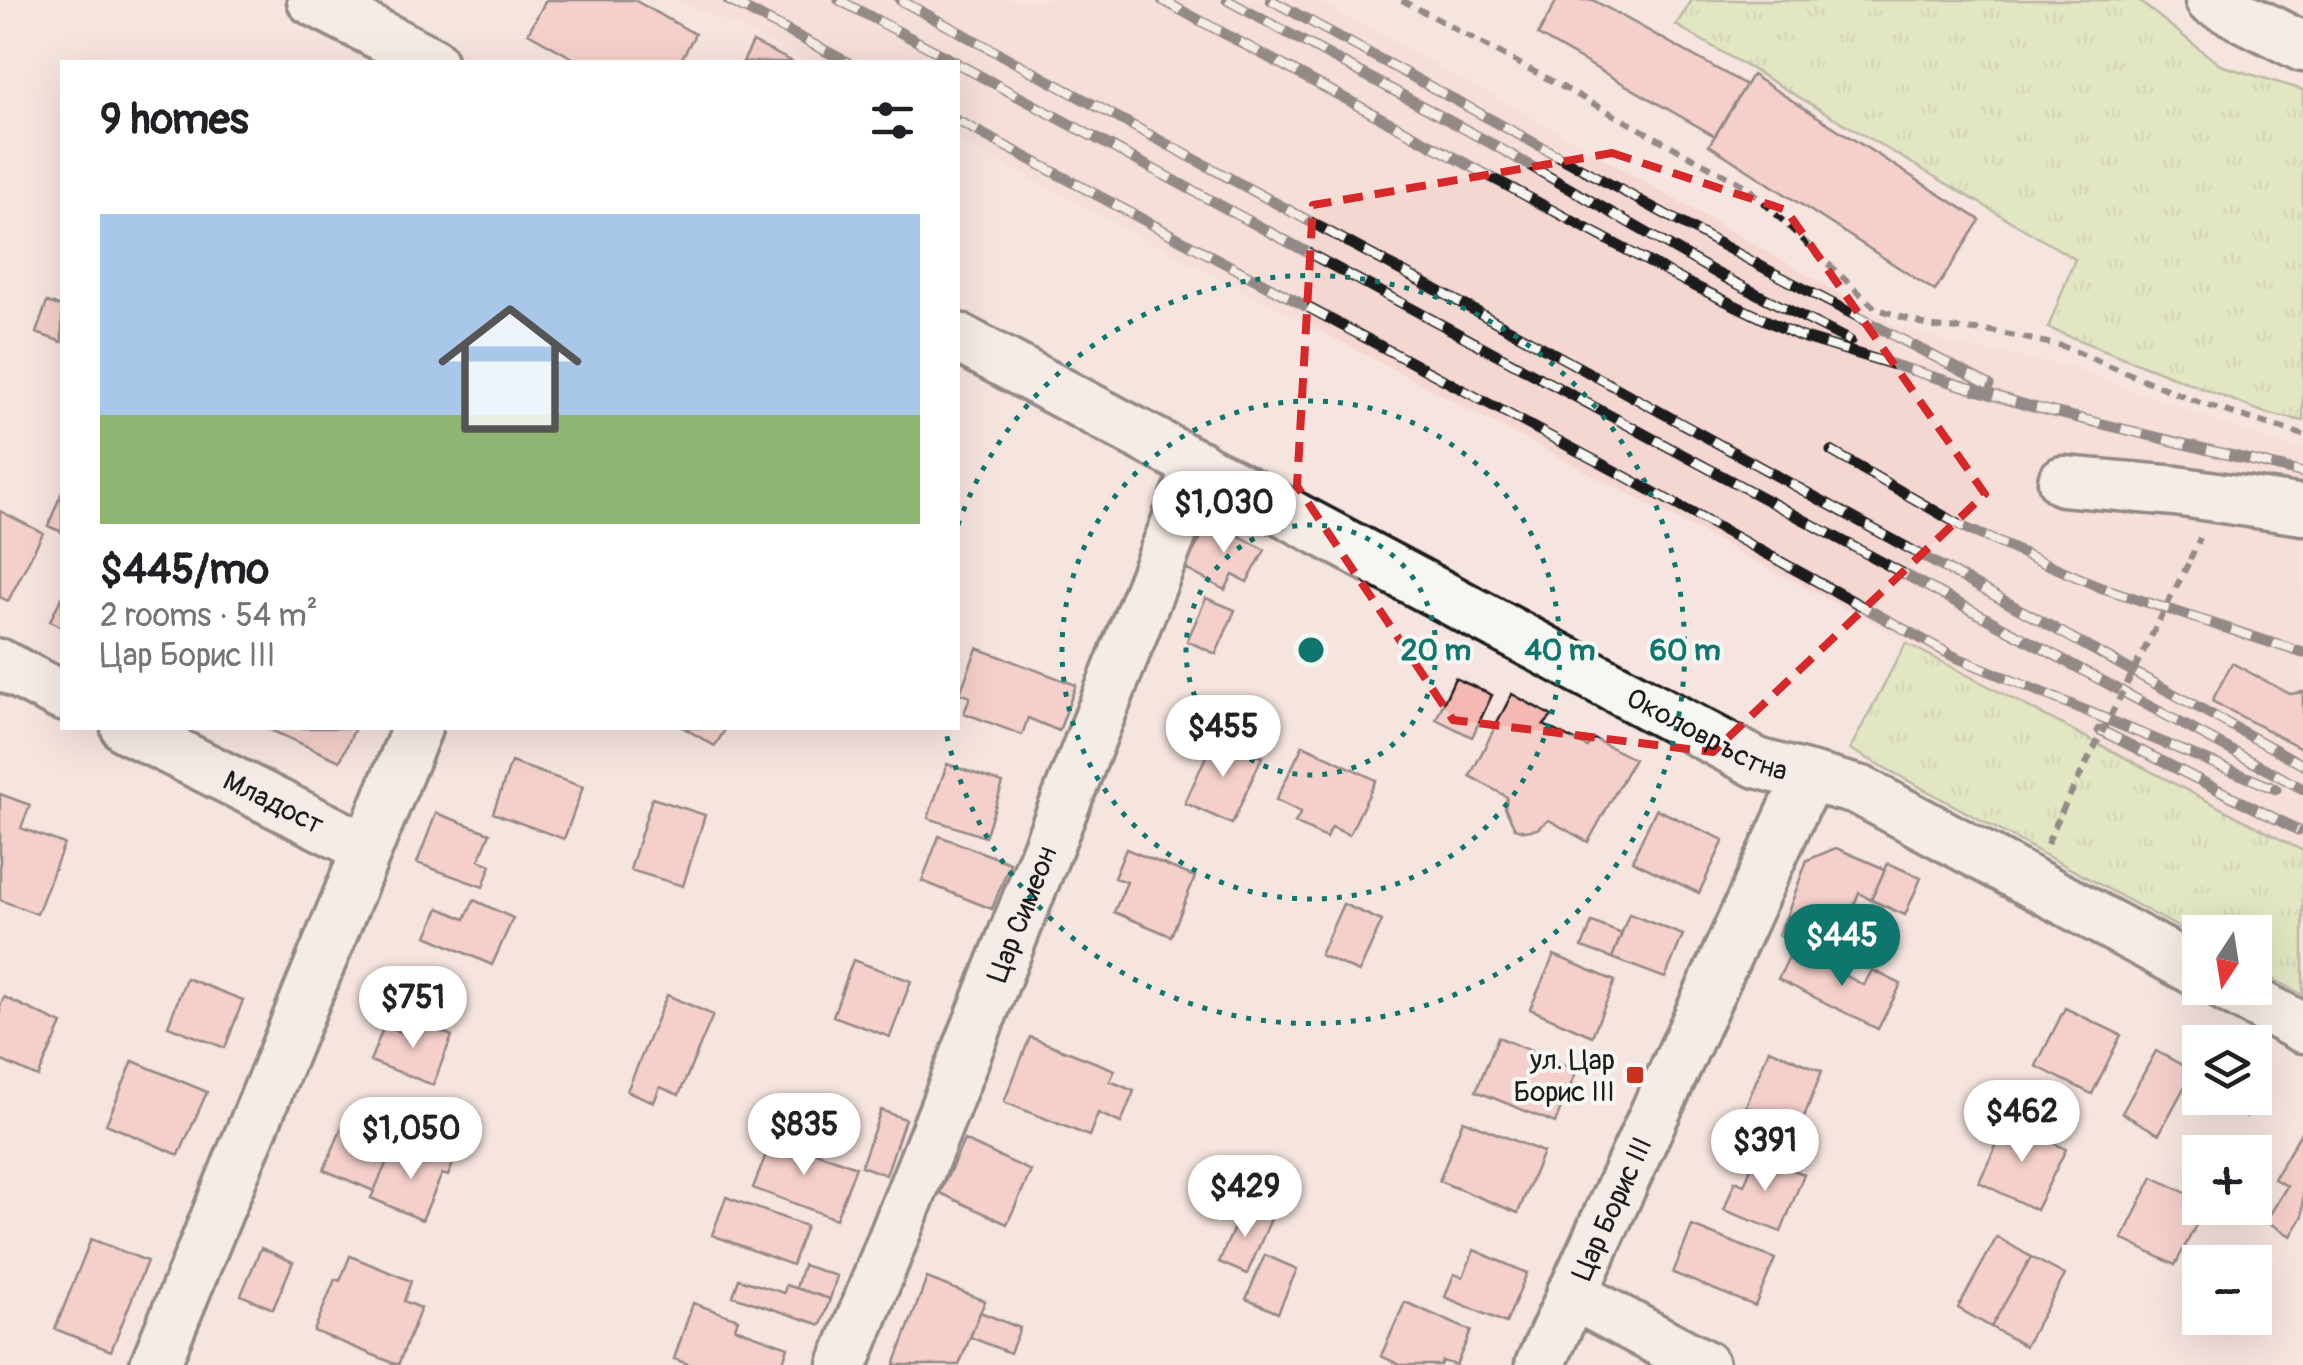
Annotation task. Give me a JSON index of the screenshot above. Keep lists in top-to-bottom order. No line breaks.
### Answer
{"streets":{"street":["Околовръстна","Младост","Цар Симеон","Цар Борис III"]},"crossings":[["Околовръстна","Цар Симеон"],["Околовръстна","Цар Борис III"]],"places":{"transit":["ул. Цар Борис ІІІ"]},"north":"bottom","page":{"heading":"9 homes","list":[{"name":"$445/mo","note":"2 rooms · 54 m² · Цар Борис III"}],"price":["$1,030","$455","$445","$751","$462","$835","$1,050","$391","$429"],"map_buttons":["+","−"]},"rings":["20 m","40 m","60 m"]}
